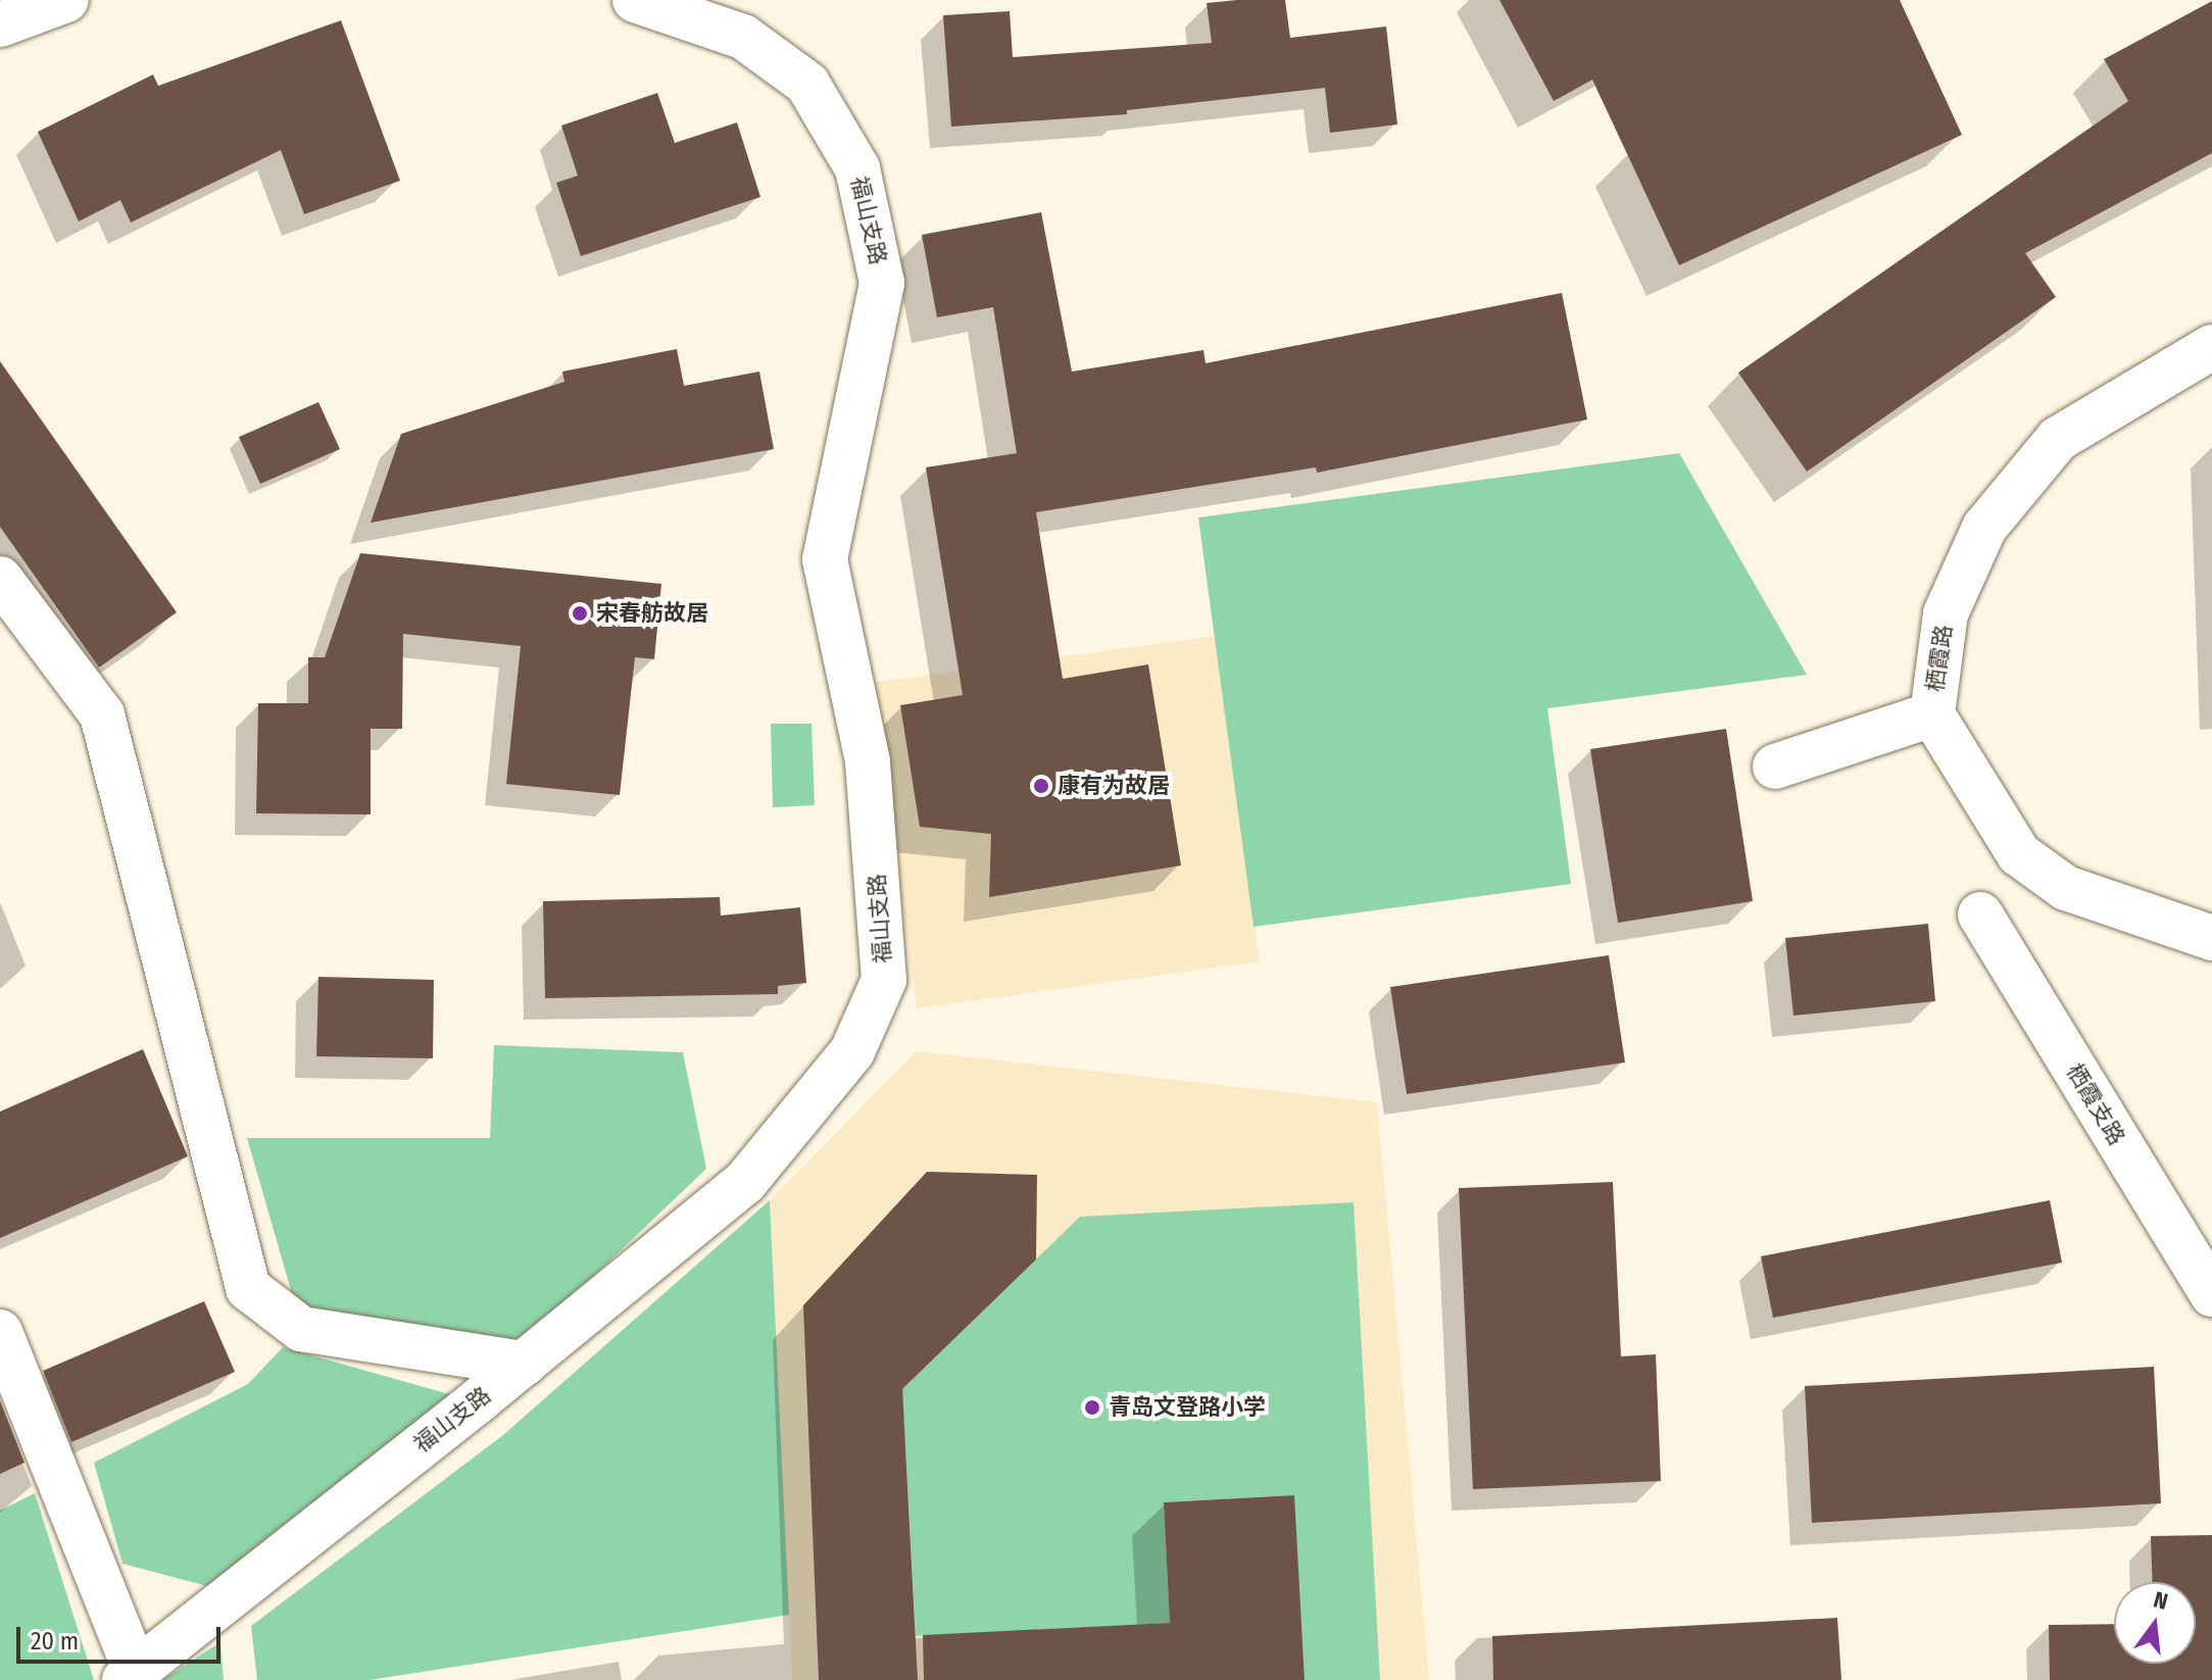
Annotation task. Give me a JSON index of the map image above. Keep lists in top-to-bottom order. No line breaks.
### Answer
{"streets":{"street":["福山支路","栖霞路","栖霞支路"]},"places":["宋春舫故居","康有为故居","青岛文登路小学"],"scale_bar":"20 m","north":"top"}
